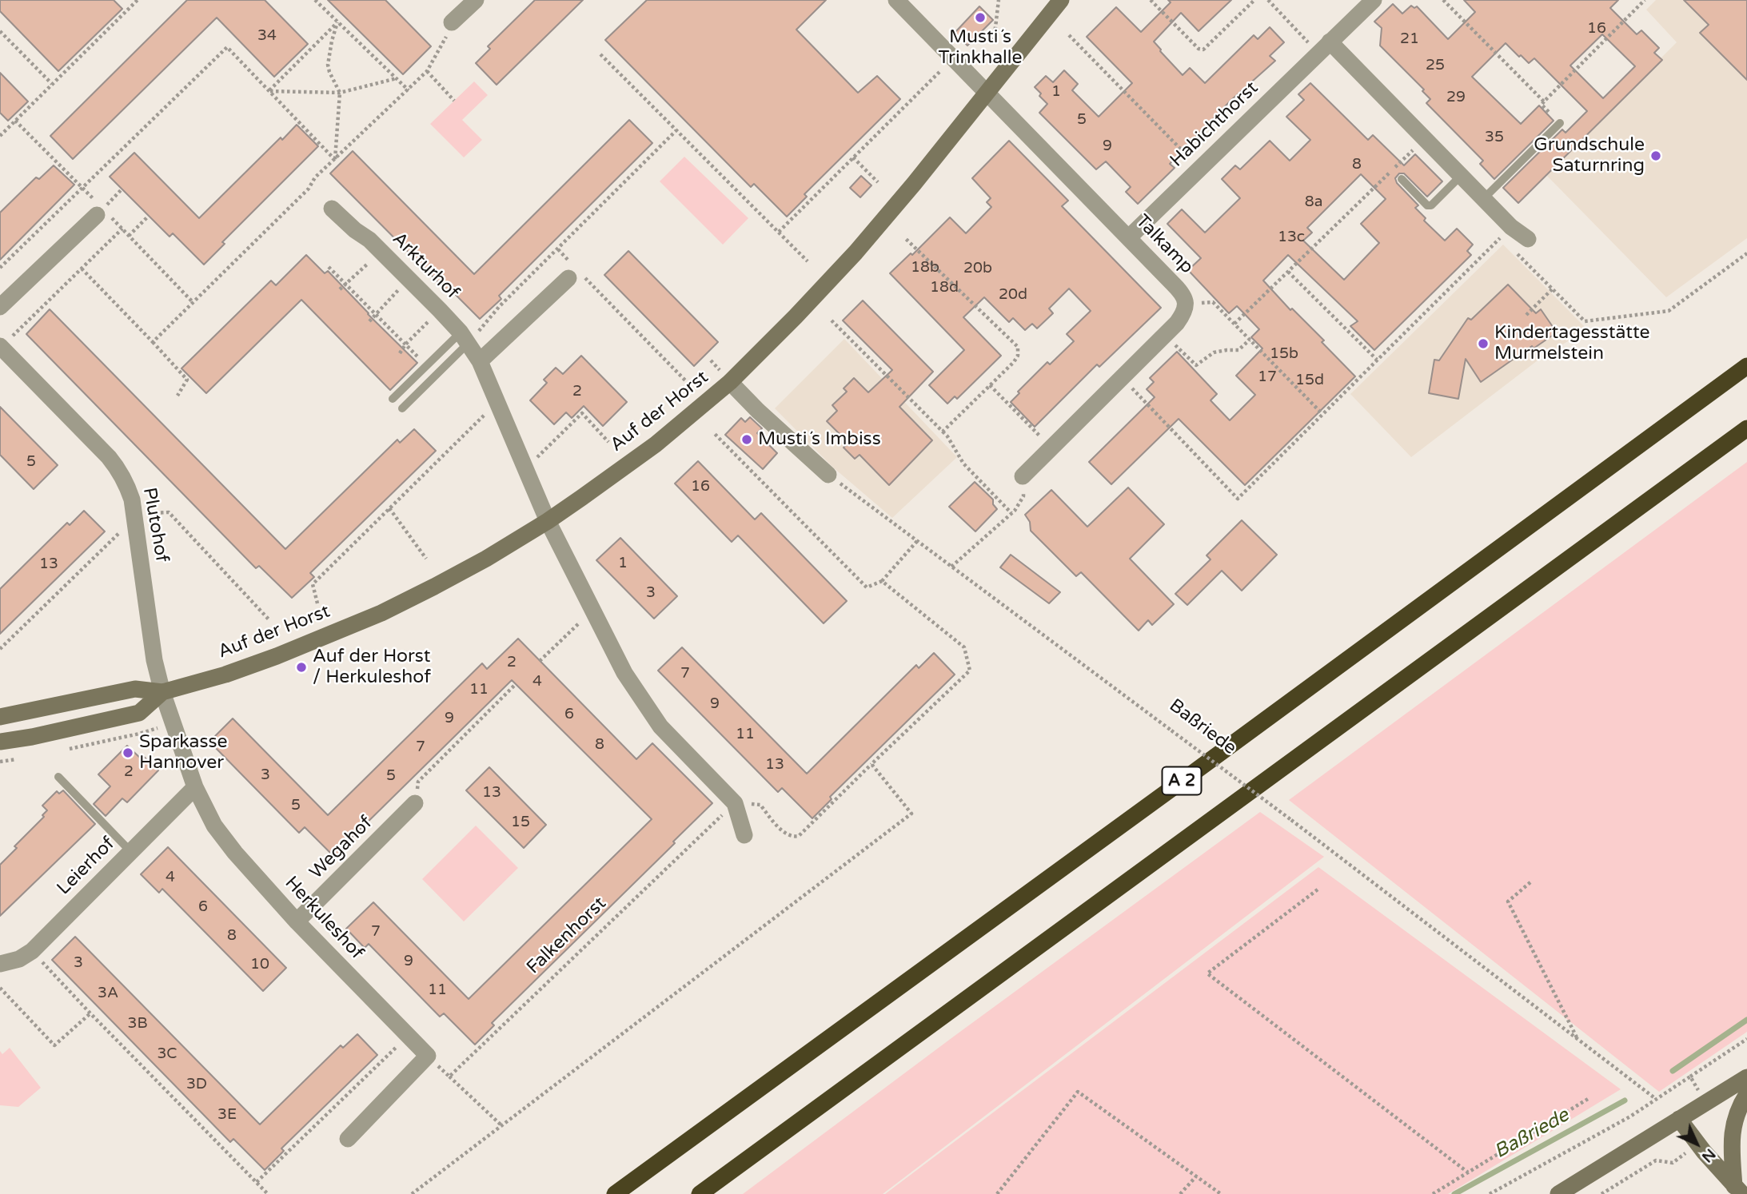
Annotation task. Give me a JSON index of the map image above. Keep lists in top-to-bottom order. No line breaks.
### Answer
{"streets":{"highway":["A 2"],"street":["Habichthorst","Talkamp","Arkturhof","Auf der Horst","Plutohof","Wegahof","Leierhof","Herkuleshof"],"path":["Baßriede","Falkenhorst"]},"crossings":[["Habichthorst","Talkamp"],["Talkamp","Auf der Horst"],["Arkturhof","Auf der Horst"],["Auf der Horst","Plutohof"],["Auf der Horst","Herkuleshof"],["Plutohof","Herkuleshof"],["Wegahof","Herkuleshof"],["Leierhof","Herkuleshof"]],"water":["Baßriede"],"places":["Musti´s Trinkhalle","Grundschule Saturnring","Kindertagesstätte Murmelstein","Musti´s Imbiss","Auf der Horst / Herkuleshof","Sparkasse Hannover"],"house_numbers":["16","34","21","25","1","29","5","35","9","8","8a","13c","18b","20b","18d","20d","15b","17","15d","2","5","16","1","13","3","2","7","4","11","9","6","9","11","8","7","13","2","3","5","13","5","15","4","6","7","8","9","3","10","11","3A","3B","3C","3D","3E"],"north":"bottom right"}
